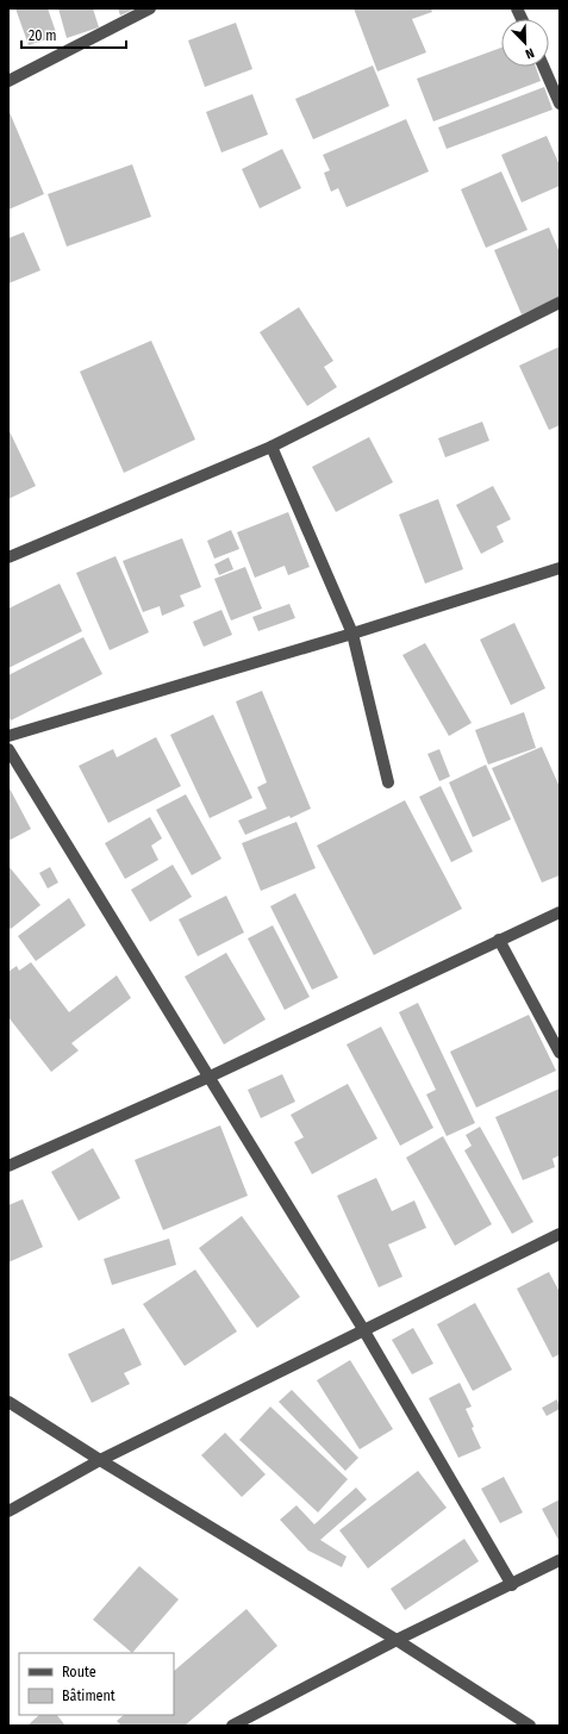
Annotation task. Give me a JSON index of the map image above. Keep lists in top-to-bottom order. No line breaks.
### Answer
{"legend":["Route","Bâtiment"],"scale_bar":"20 m","north":"bottom right"}
